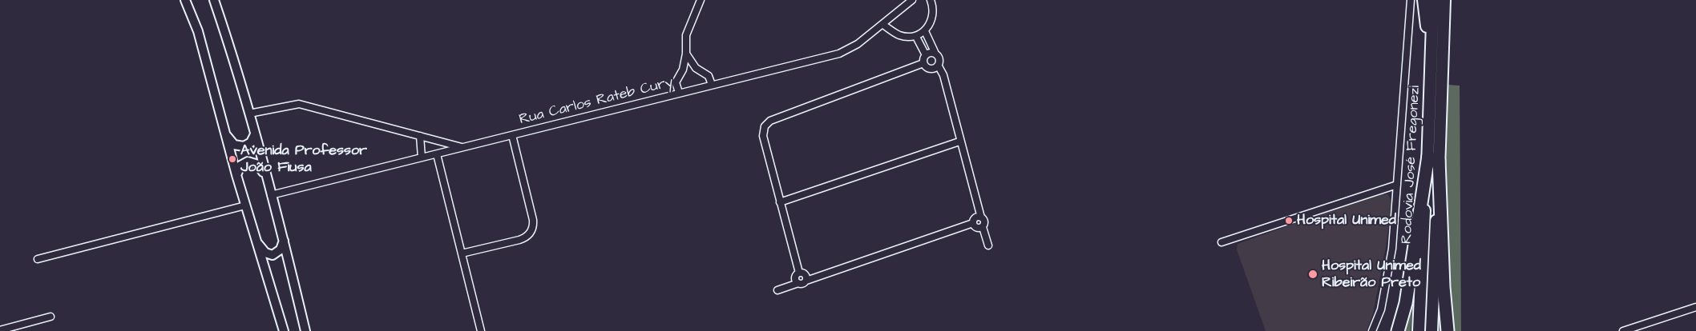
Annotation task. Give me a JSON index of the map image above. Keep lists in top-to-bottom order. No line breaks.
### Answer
{"streets":{"highway":["Rodovia José Fregonezi"],"street":["Rua Carlos Rateb Cury"]},"places":["Avenida Professor João Fiusa","Hospital Unimed","Hospital Unimed Ribeirão Preto"]}
